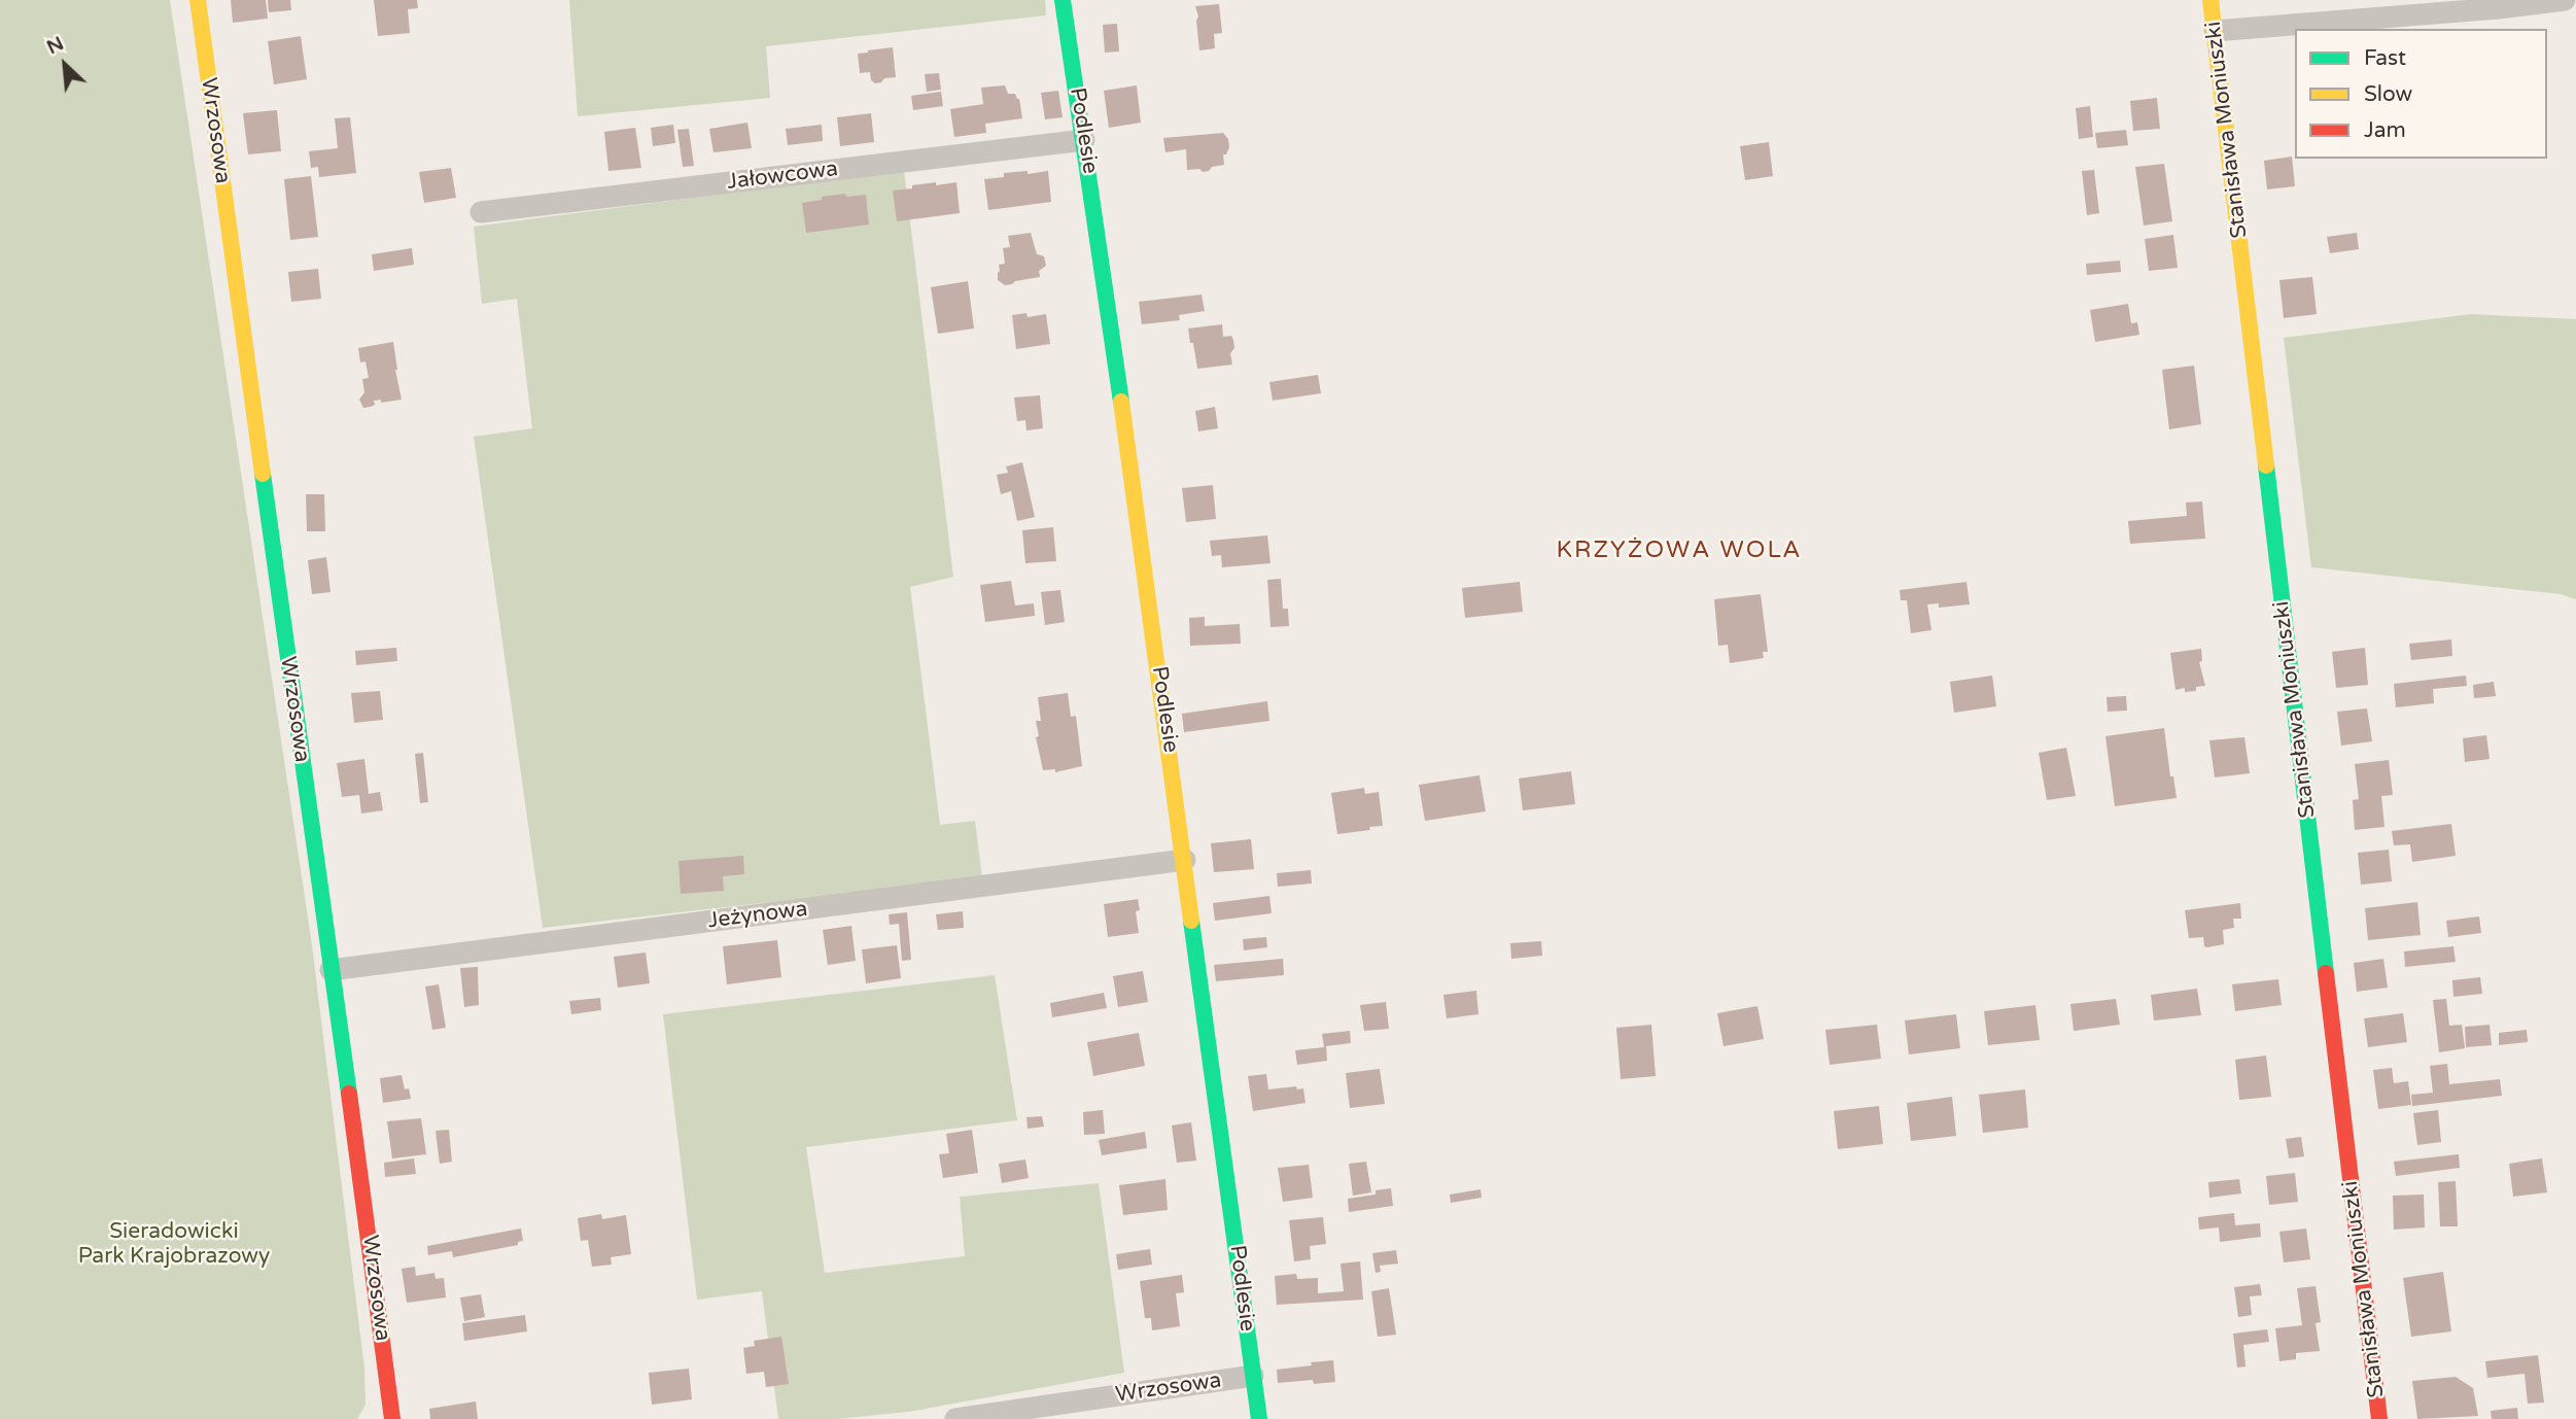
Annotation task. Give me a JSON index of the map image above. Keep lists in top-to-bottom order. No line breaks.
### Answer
{"streets":{"street":["Stanisława Moniuszki","Wrzosowa","Podlesie","Jałowcowa","Jeżynowa"]},"crossings":[["Wrzosowa","Podlesie"],["Wrzosowa","Jeżynowa"],["Podlesie","Jałowcowa"],["Podlesie","Jeżynowa"]],"districts":["KRZYŻOWA WOLA"],"parks":["Sieradowicki Park Krajobrazowy"],"legend":["Fast","Slow","Jam"],"north":"top left"}
